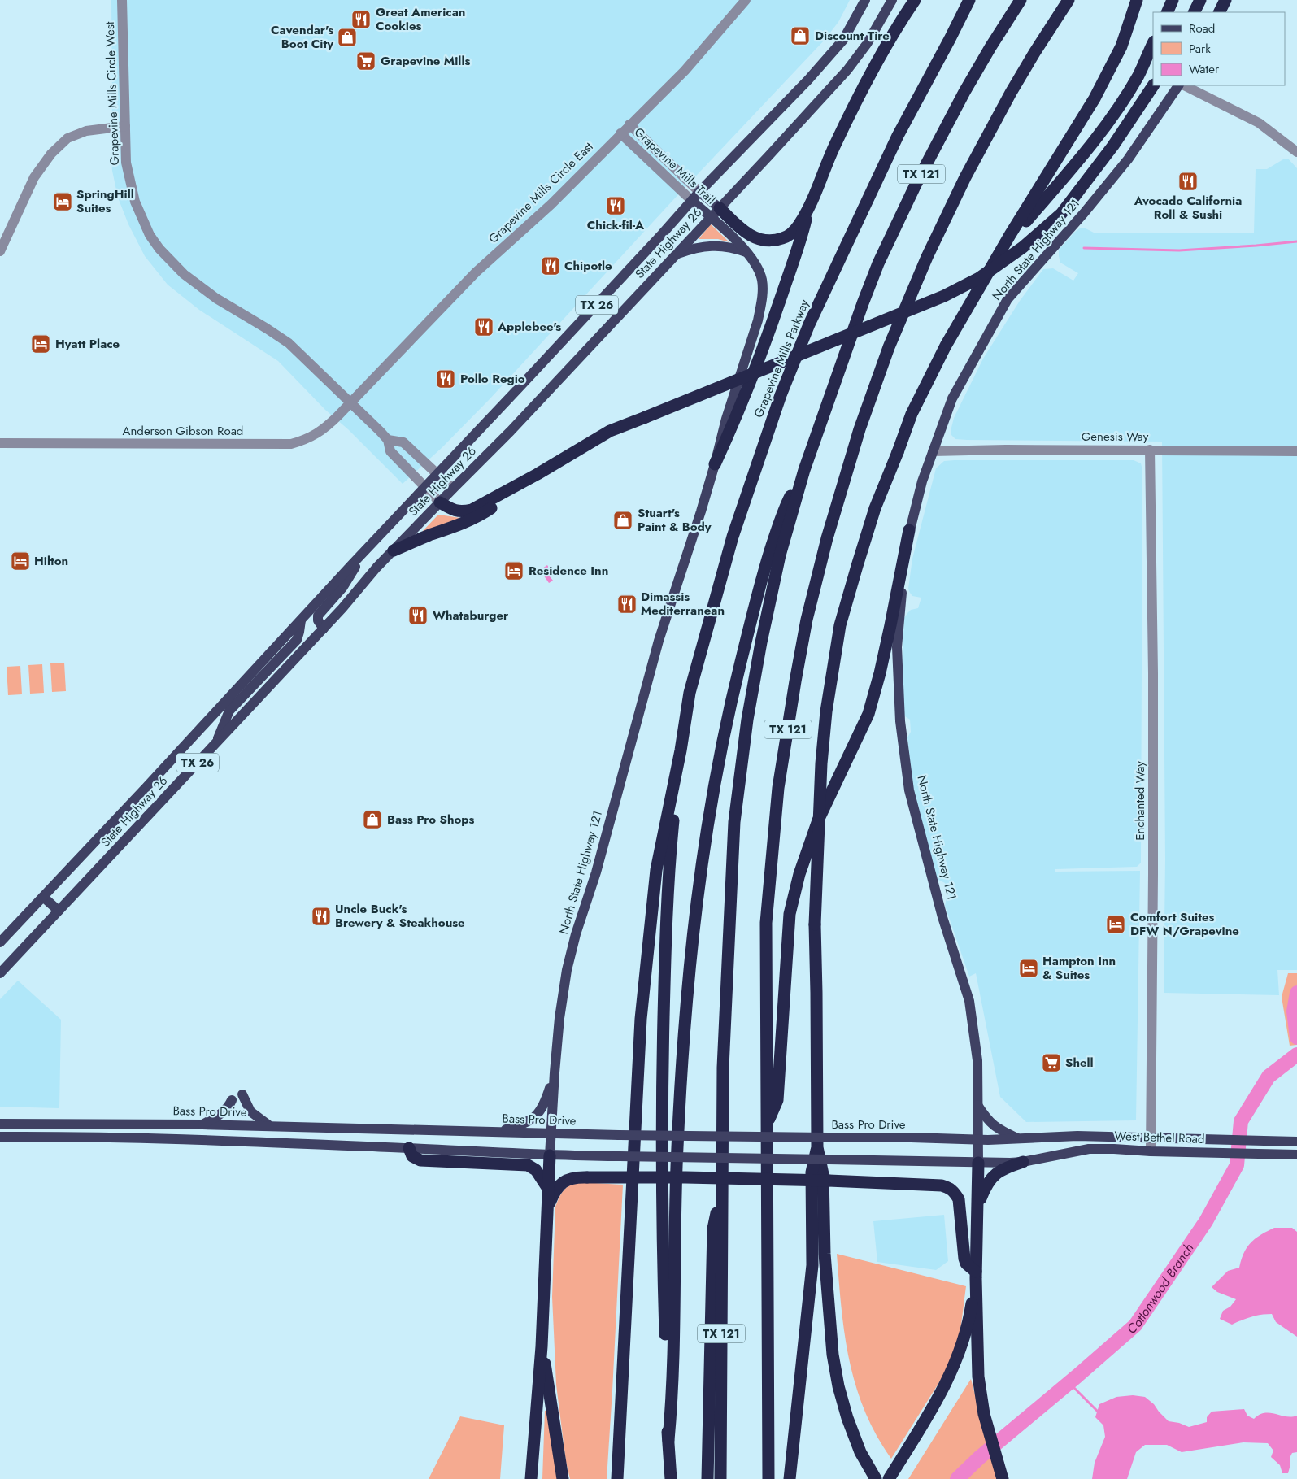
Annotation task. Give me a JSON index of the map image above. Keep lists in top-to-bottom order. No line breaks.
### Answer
{"streets":{"highway":["TX 121","Grapevine Mills Parkway"],"main road":["Grapevine Mills Trail","State Highway 26","North State Highway 121","TX 26","Bass Pro Drive","West Bethel Road"],"street":["Grapevine Mills Circle West","Grapevine Mills Circle East","Anderson Gibson Road","Genesis Way","Enchanted Way"]},"crossings":[["Grapevine Mills Circle West","Grapevine Mills Circle East"],["Grapevine Mills Circle West","Anderson Gibson Road"],["Grapevine Mills Trail","Grapevine Mills Circle East"],["Grapevine Mills Trail","State Highway 26"],["Grapevine Mills Trail","North State Highway 121"],["Grapevine Mills Circle East","Anderson Gibson Road"],["State Highway 26","North State Highway 121"],["North State Highway 121","Genesis Way"],["North State Highway 121","Bass Pro Drive"],["Genesis Way","Enchanted Way"],["Enchanted Way","West Bethel Road"],["Bass Pro Drive","West Bethel Road"]],"water":["Cottonwood Branch"],"places":{"restaurant":["Great American Cookies","Avocado California Roll & Sushi","Chick-fil-A","Chipotle","Applebee's","Pollo Regio","Dimassis Mediterranean","Whataburger","Uncle Buck's Brewery & Steakhouse"],"shop":["Discount Tire","Cavendar's Boot City","Stuart's Paint & Body","Bass Pro Shops"],"supermarket":["Grapevine Mills","Shell"],"hotel":["SpringHill Suites","Hyatt Place","Hilton","Residence Inn","Comfort Suites DFW N/Grapevine","Hampton Inn & Suites"]},"legend":["Road","Park","Water"]}
